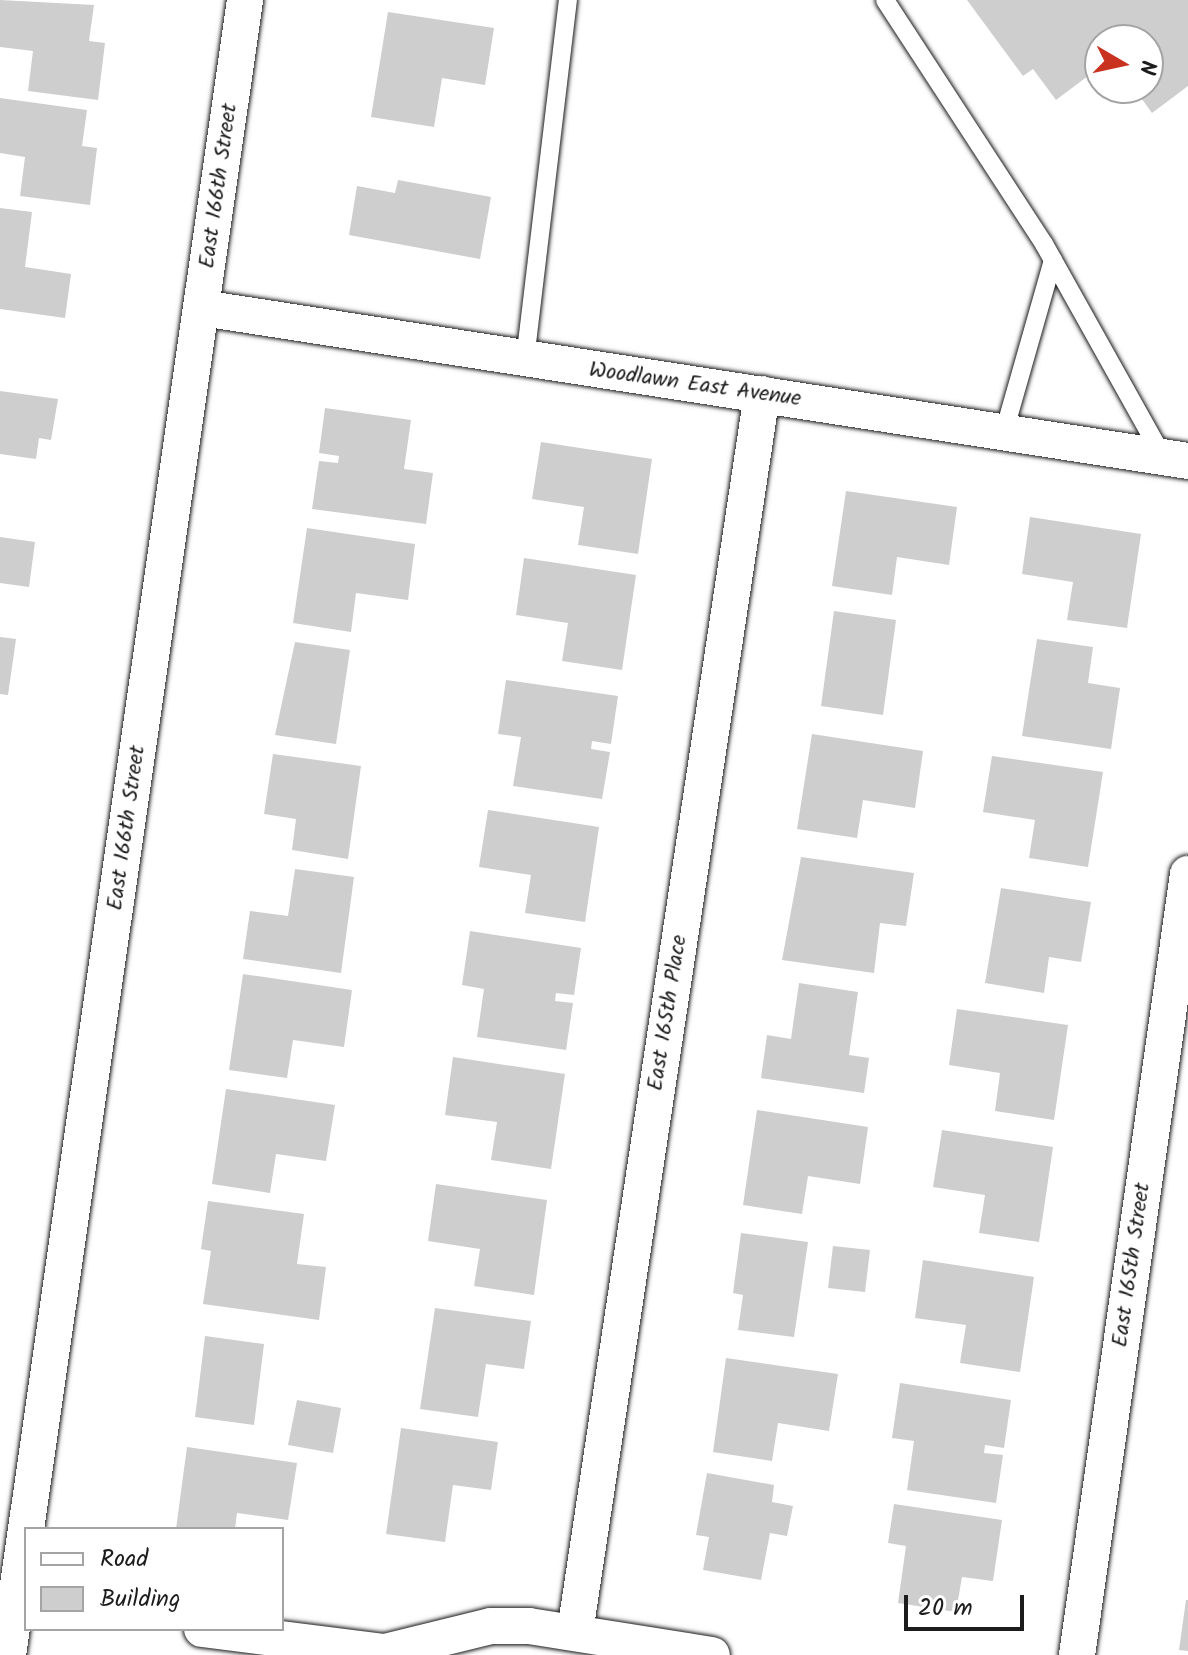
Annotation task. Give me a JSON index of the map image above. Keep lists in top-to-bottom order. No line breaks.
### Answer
{"streets":{"street":["East 166th Street","Woodlawn East Avenue","East 165th Place","East 165th Street"]},"crossings":[["East 166th Street","Woodlawn East Avenue"],["Woodlawn East Avenue","East 165th Place"]],"legend":["Road","Building"],"scale_bar":"20 m","north":"right"}
